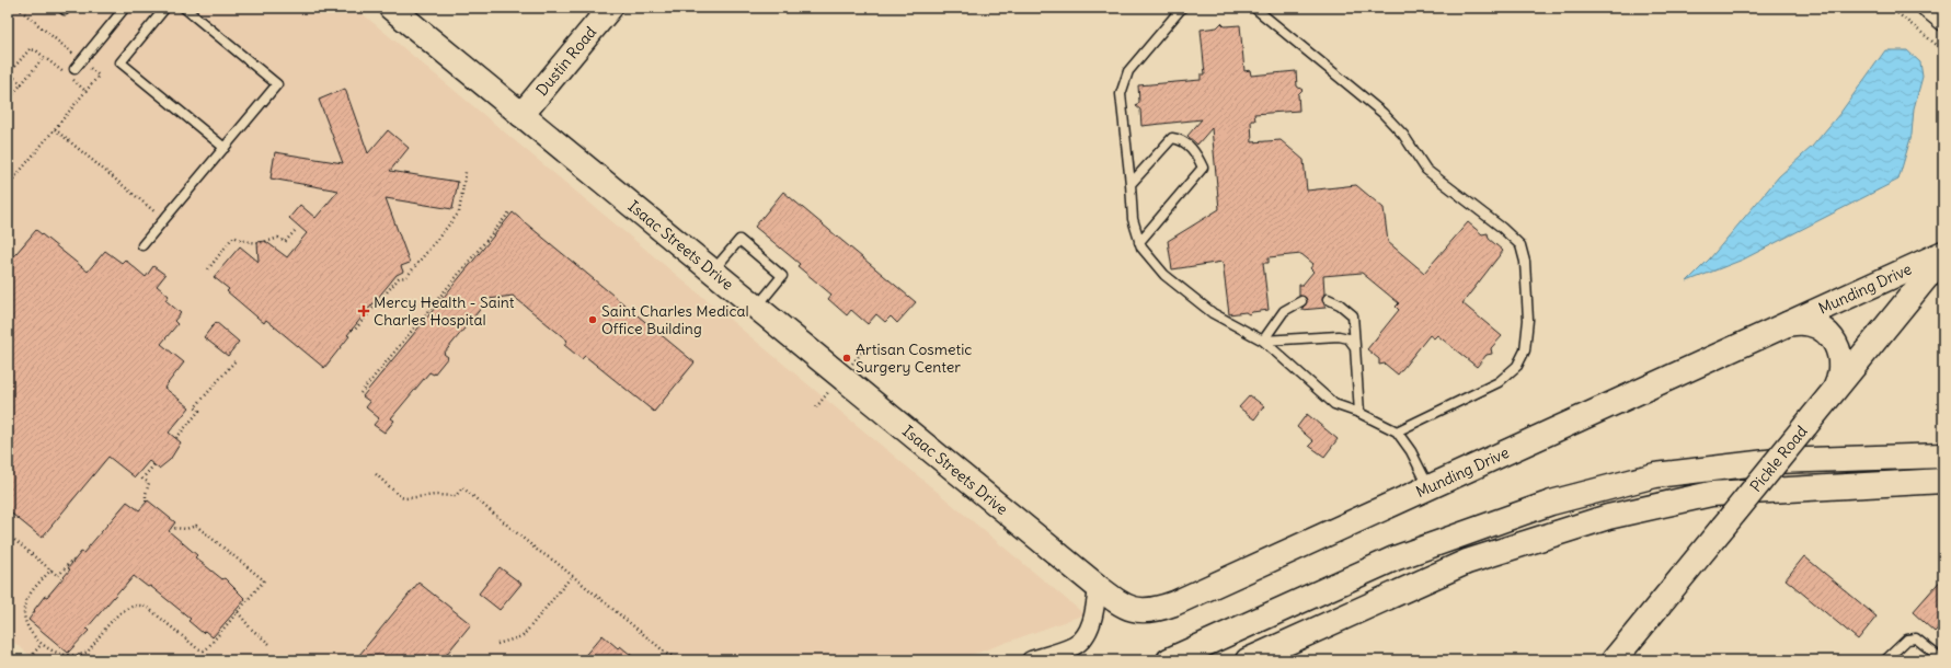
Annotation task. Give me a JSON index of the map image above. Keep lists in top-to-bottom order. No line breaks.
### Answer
{"streets":{"main road":["Dustin Road","Isaac Streets Drive","Munding Drive","Pickle Road"]},"crossings":[["Dustin Road","Isaac Streets Drive"],["Isaac Streets Drive","Munding Drive"],["Munding Drive","Pickle Road"]],"places":{"health":["Mercy Health - Saint Charles Hospital"],"other":["Saint Charles Medical Office Building","Artisan Cosmetic Surgery Center"]}}
